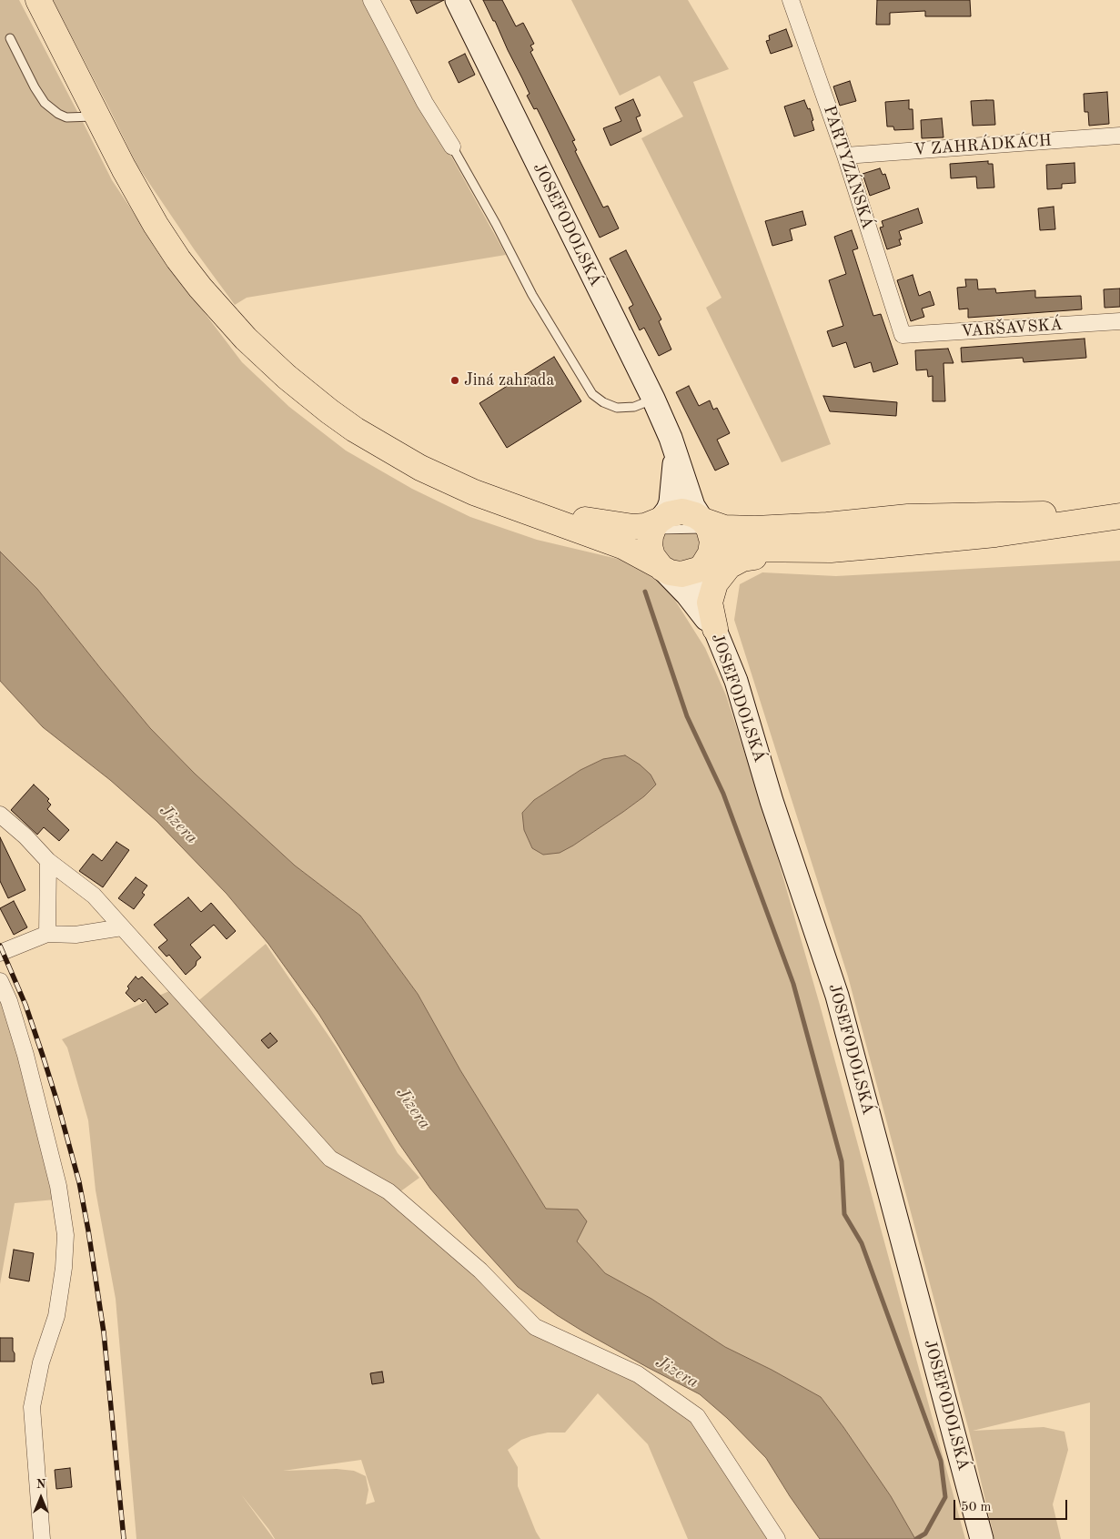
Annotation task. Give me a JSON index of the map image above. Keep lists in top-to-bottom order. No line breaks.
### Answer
{"streets":{"main road":["JOSEFODOLSKÁ"],"street":["V ZAHRÁDKÁCH","PARTYZÁNSKÁ","VARŠAVSKÁ"]},"crossings":[["V ZAHRÁDKÁCH","PARTYZÁNSKÁ"],["PARTYZÁNSKÁ","VARŠAVSKÁ"]],"water":["Jizera"],"places":["Jiná zahrada"],"scale_bar":"50 m","north":"top"}
